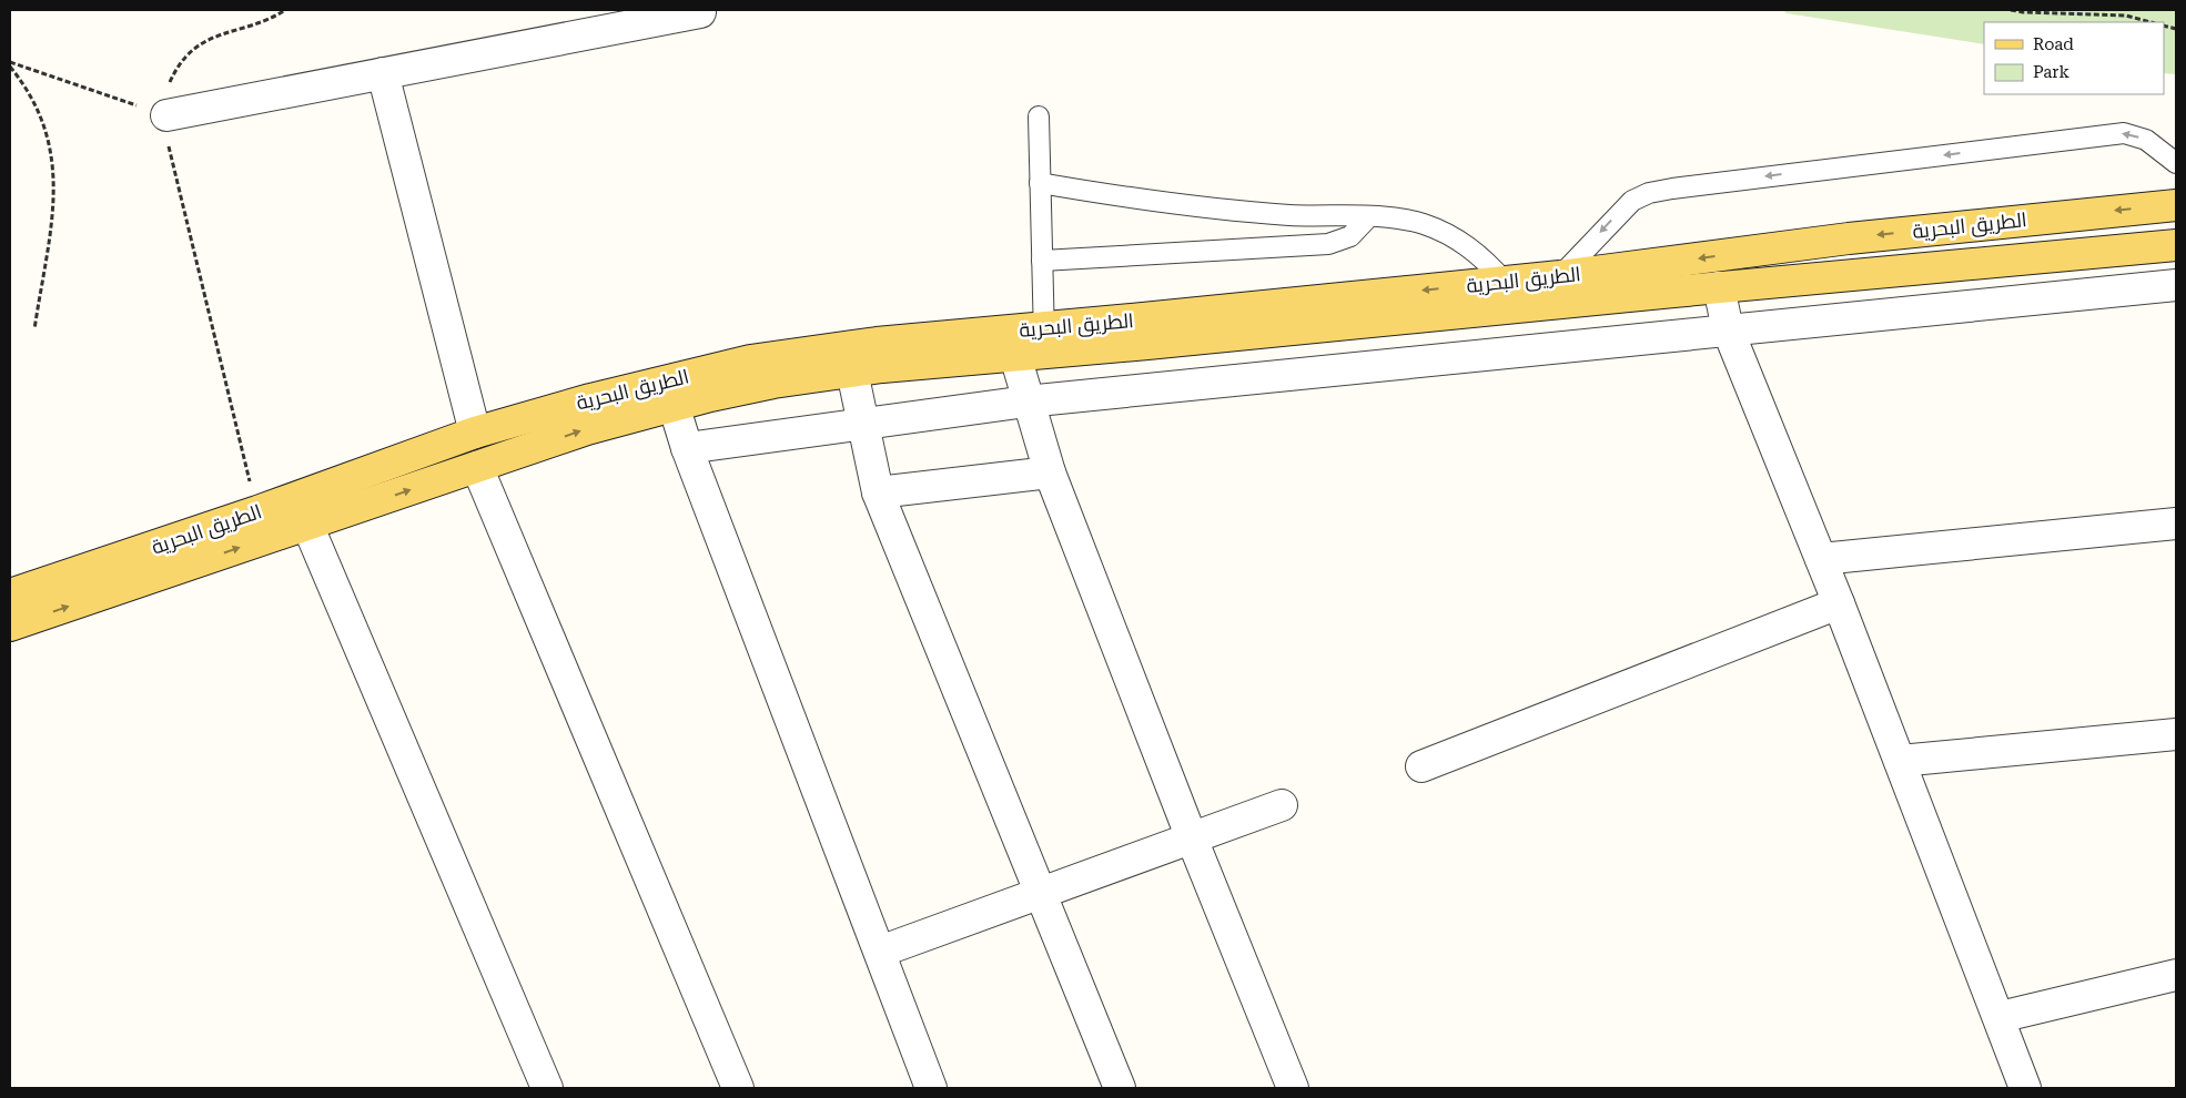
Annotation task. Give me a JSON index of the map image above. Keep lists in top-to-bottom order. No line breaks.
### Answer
{"streets":{"main road":["الطريق البحرية"]},"legend":["Road","Park"]}
